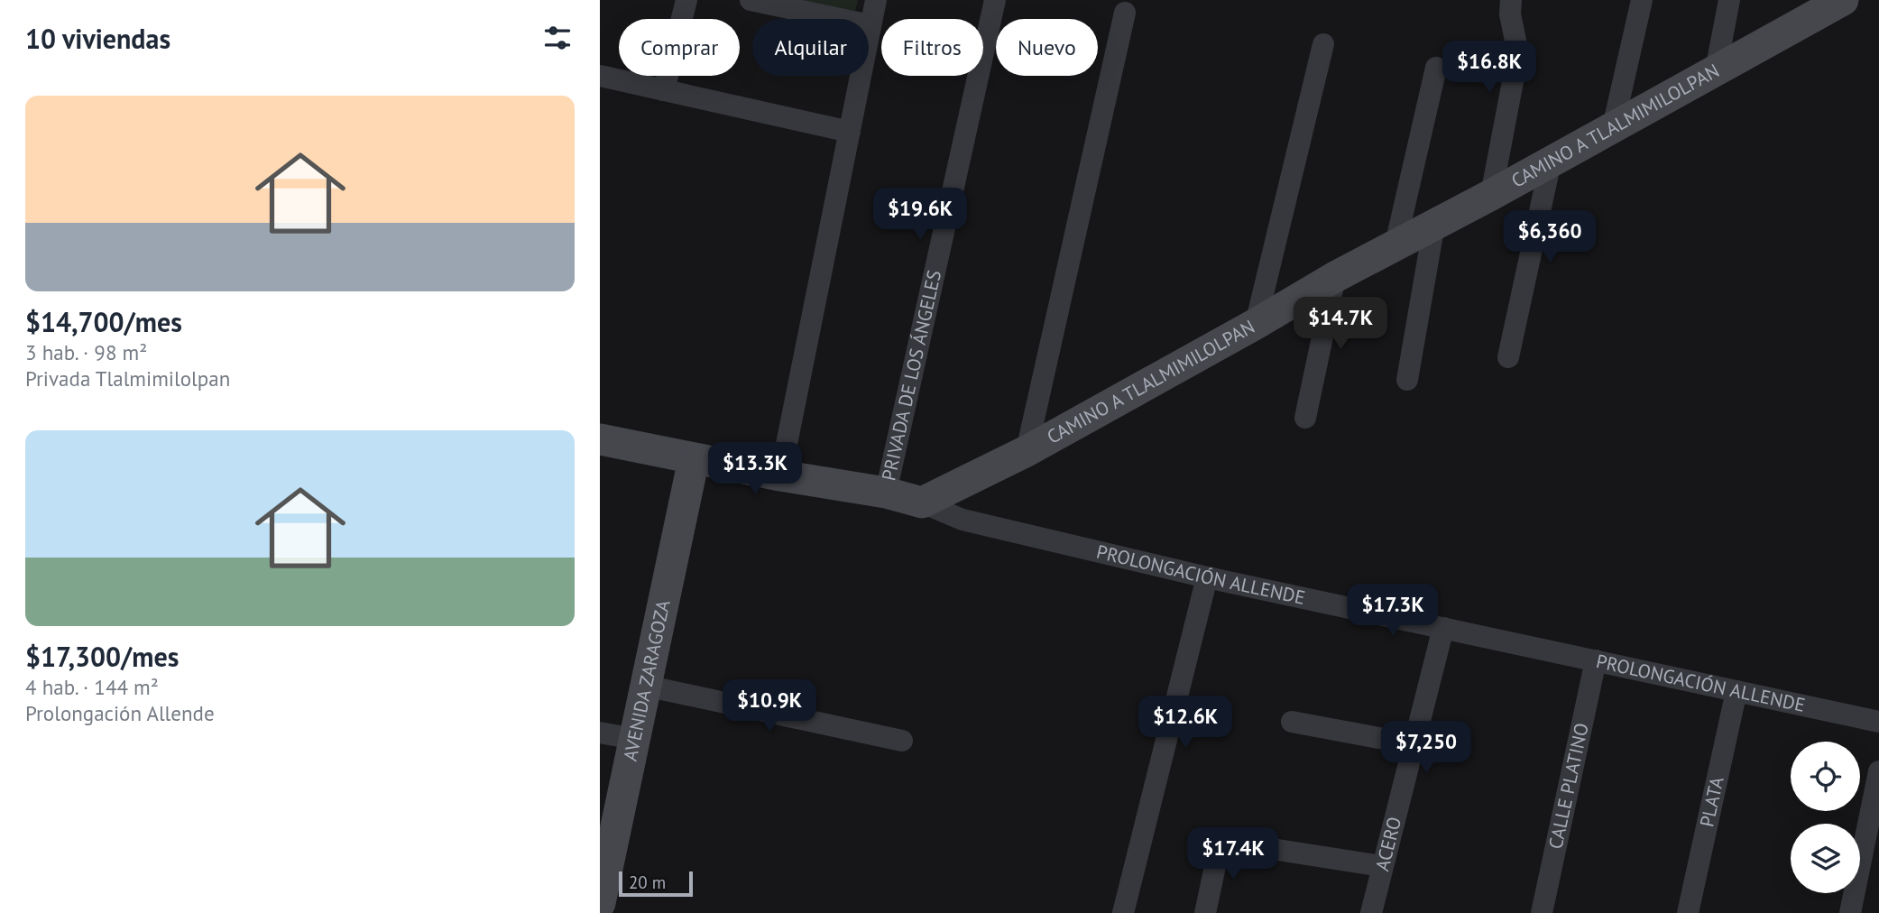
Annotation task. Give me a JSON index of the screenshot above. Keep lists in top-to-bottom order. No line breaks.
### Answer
{"streets":{"street":["CAMINO A TLALMIMILOLPAN","PRIVADA DE LOS ÁNGELES","PROLONGACIÓN ALLENDE","AVENIDA ZARAGOZA","CALLE PLATINO","PLATA","ACERO"]},"crossings":[["CAMINO A TLALMIMILOLPAN","PROLONGACIÓN ALLENDE"],["PRIVADA DE LOS ÁNGELES","PROLONGACIÓN ALLENDE"],["PROLONGACIÓN ALLENDE","AVENIDA ZARAGOZA"],["PROLONGACIÓN ALLENDE","CALLE PLATINO"],["PROLONGACIÓN ALLENDE","PLATA"],["PROLONGACIÓN ALLENDE","ACERO"]],"scale_bar":"20 m","page":{"heading":"10 viviendas","chip":["Comprar","Alquilar","Filtros","Nuevo"],"price":["$16.8K","$19.6K","$6,360","$14.7K","$13.3K","$17.3K","$10.9K","$12.6K","$7,250","$17.4K"],"list":[{"name":"$14,700/mes","note":"3 hab. · 98 m² · Privada Tlalmimilolpan"},{"name":"$17,300/mes","note":"4 hab. · 144 m² · Prolongación Allende"}],"scale":"20 m"}}
